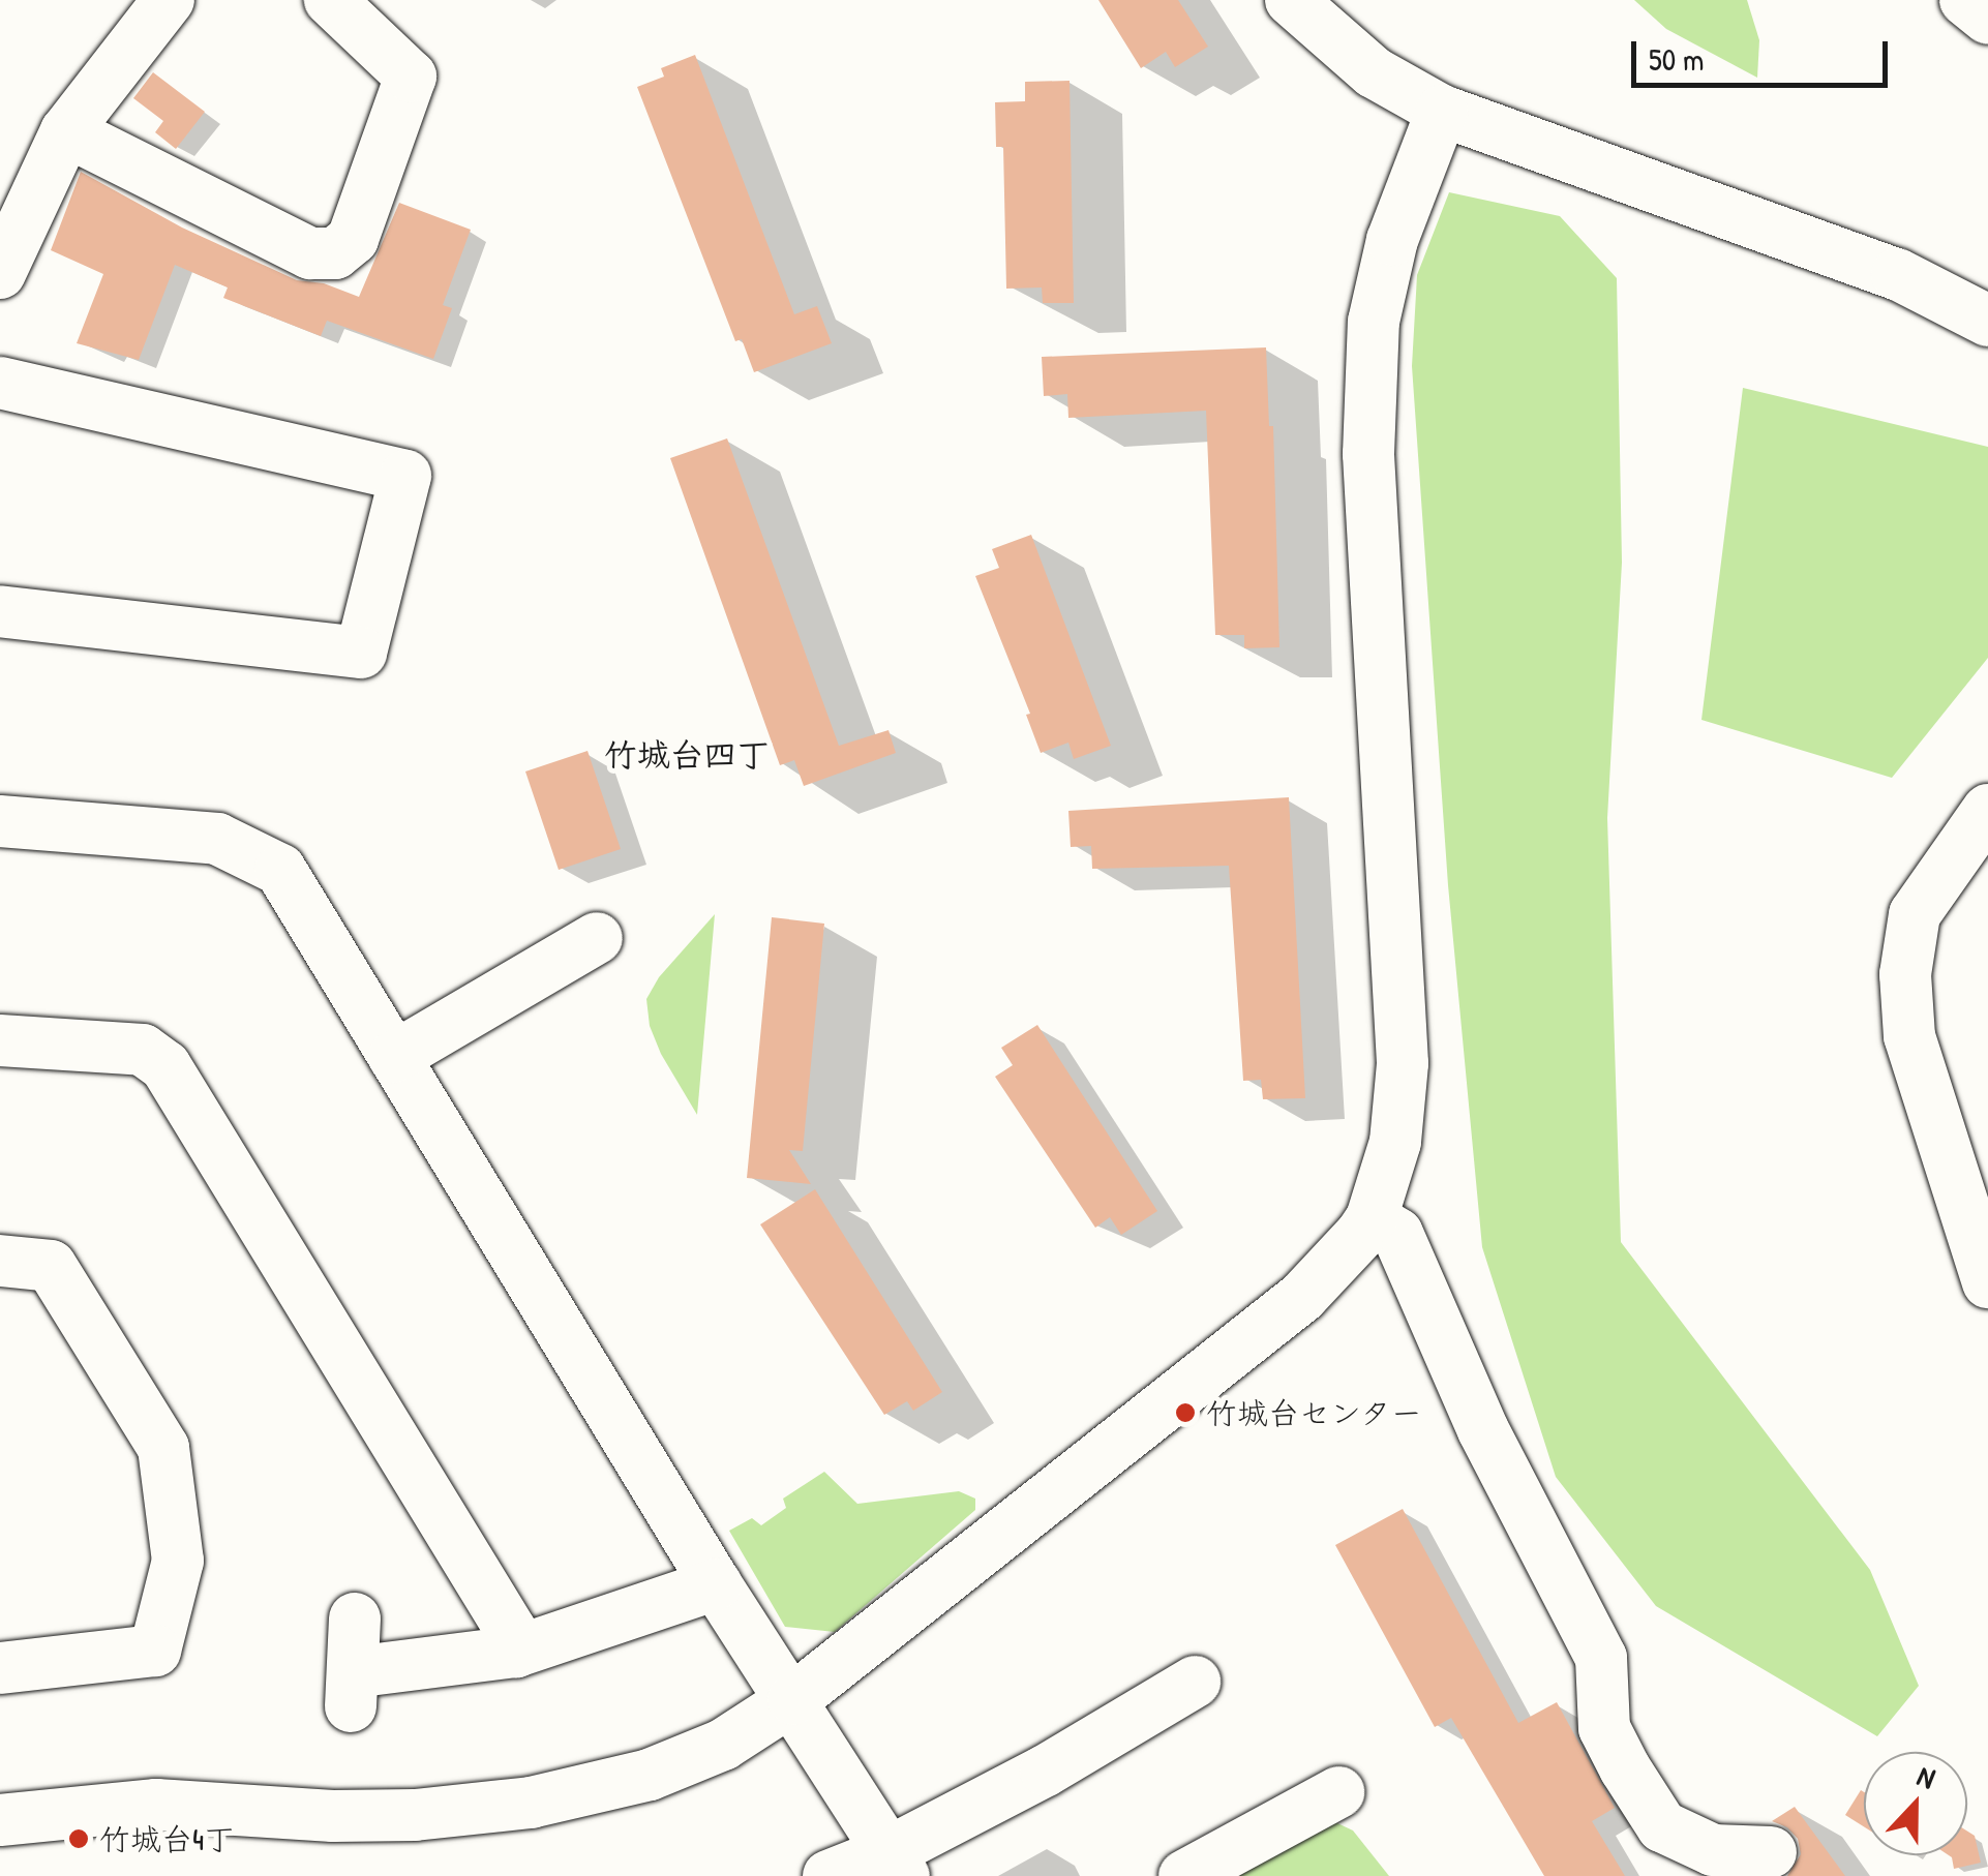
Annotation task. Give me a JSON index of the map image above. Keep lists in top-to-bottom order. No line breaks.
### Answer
{"districts":["竹城台四丁"],"places":["竹城台センター","竹城台4丁"],"scale_bar":"50 m","north":"top"}
